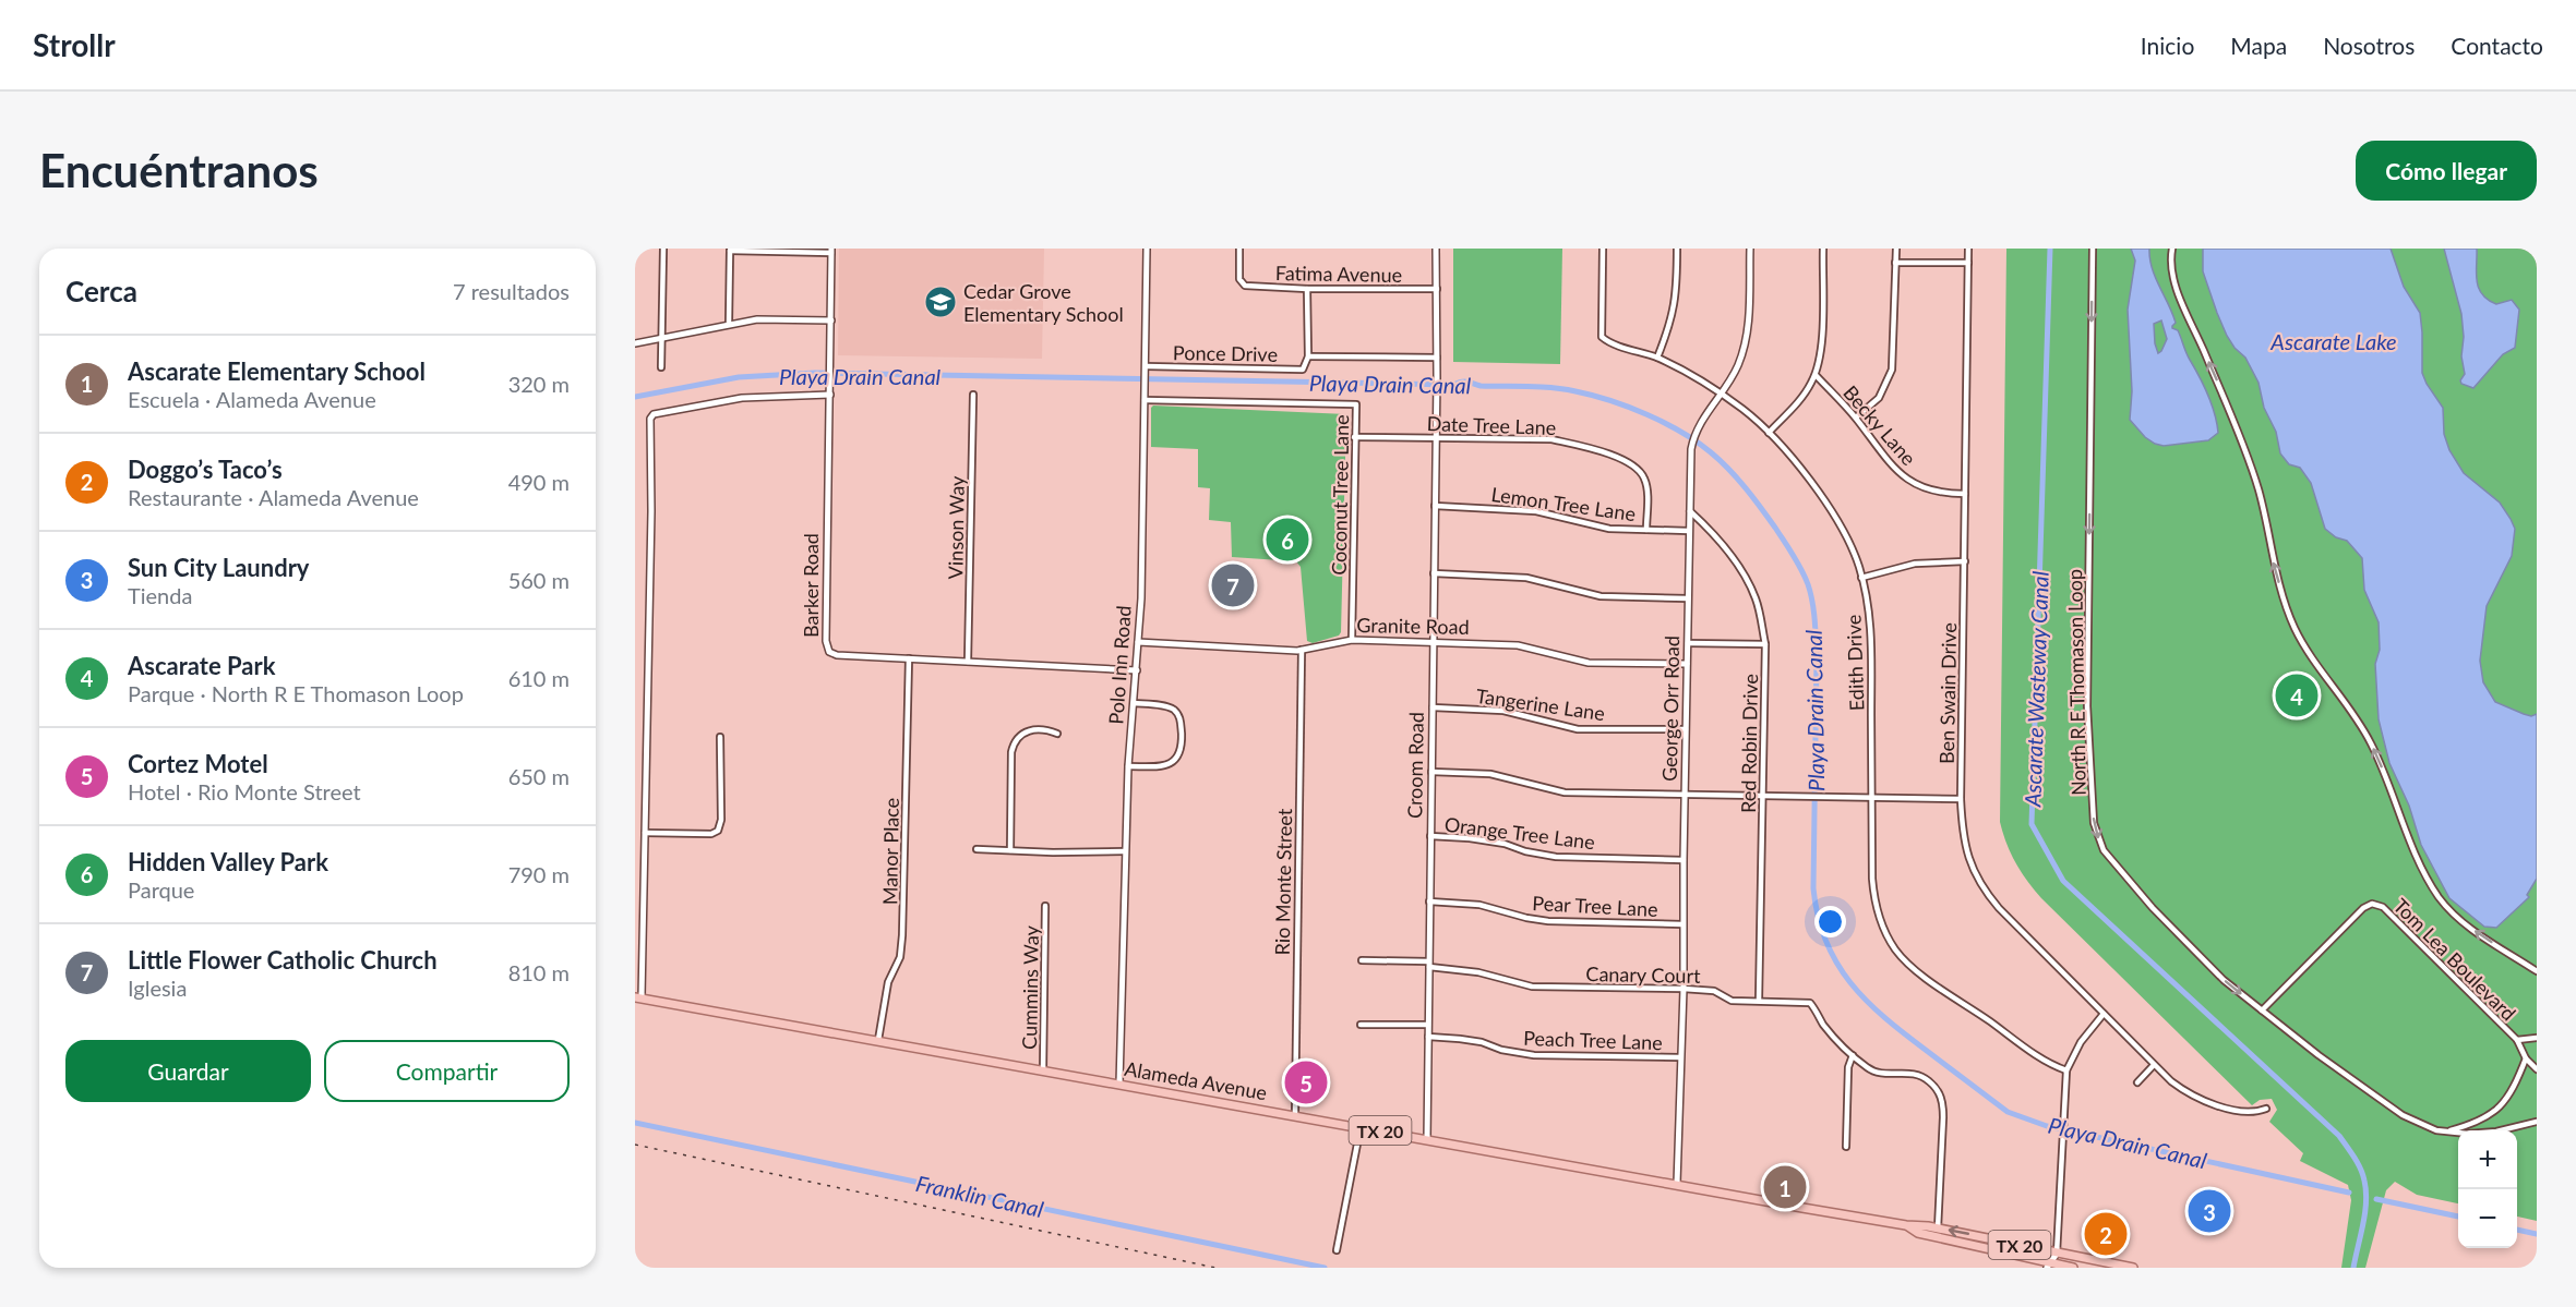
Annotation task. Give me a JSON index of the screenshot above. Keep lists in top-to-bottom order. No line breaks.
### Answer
{"streets":{"main road":["Alameda Avenue","TX 20"],"street":["Fatima Avenue","Ponce Drive","Date Tree Lane","Becky Lane","Coconut Tree Lane","Lemon Tree Lane","Vinson Way","Barker Road","Granite Road","Edith Drive","Polo Inn Road","North R E Thomason Loop","Ben Swain Drive","Tangerine Lane","George Orr Road","Red Robin Drive","Croom Road","Orange Tree Lane","Manor Place","Rio Monte Street","Pear Tree Lane","Tom Lea Boulevard","Canary Court","Cummins Way","Peach Tree Lane"]},"crossings":[["Fatima Avenue","Croom Road"],["Ponce Drive","Polo Inn Road"],["Date Tree Lane","Coconut Tree Lane"],["Date Tree Lane","Lemon Tree Lane"],["Date Tree Lane","Croom Road"],["Becky Lane","Ben Swain Drive"],["Coconut Tree Lane","Granite Road"],["Coconut Tree Lane","Polo Inn Road"],["Lemon Tree Lane","George Orr Road"],["Lemon Tree Lane","Croom Road"],["Vinson Way","Barker Road"],["Barker Road","Polo Inn Road"],["Barker Road","Manor Place"],["Granite Road","Polo Inn Road"],["Granite Road","George Orr Road"],["Granite Road","Croom Road"],["Granite Road","Rio Monte Street"],["Edith Drive","George Orr Road"],["Polo Inn Road","Alameda Avenue"],["North R E Thomason Loop","Tom Lea Boulevard"],["Tangerine Lane","George Orr Road"],["Tangerine Lane","Croom Road"],["George Orr Road","Red Robin Drive"],["George Orr Road","Orange Tree Lane"],["George Orr Road","Pear Tree Lane"],["George Orr Road","Canary Court"],["George Orr Road","Peach Tree Lane"],["George Orr Road","Alameda Avenue"],["Red Robin Drive","Canary Court"],["Croom Road","Orange Tree Lane"],["Croom Road","Pear Tree Lane"],["Croom Road","Canary Court"],["Croom Road","Peach Tree Lane"],["Croom Road","Alameda Avenue"],["Manor Place","Alameda Avenue"],["Rio Monte Street","Alameda Avenue"],["Canary Court","Alameda Avenue"],["Cummins Way","Alameda Avenue"]],"one_way":["North R E Thomason Loop"],"water":["Ascarate Lake","Playa Drain Canal","Ascarate Wasteway Canal","Franklin Canal"],"places":{"school or university":["Cedar Grove Elementary School"]},"page":{"header":"Strollr","nav":["Inicio","Mapa","Nosotros","Contacto"],"buttons":["Cómo llegar",["Guardar","Compartir"]],"title":"Encuéntranos","heading":["Cerca","7 resultados"],"list":[{"mark":"1","name":"Ascarate Elementary School","note":"Escuela · Alameda Avenue","value":"320 m"},{"mark":"2","name":"Doggo’s Taco’s","note":"Restaurante · Alameda Avenue","value":"490 m"},{"mark":"3","name":"Sun City Laundry","note":"Tienda","value":"560 m"},{"mark":"4","name":"Ascarate Park","note":"Parque · North R E Thomason Loop","value":"610 m"},{"mark":"5","name":"Cortez Motel","note":"Hotel · Rio Monte Street","value":"650 m"},{"mark":"6","name":"Hidden Valley Park","note":"Parque","value":"790 m"},{"mark":"7","name":"Little Flower Catholic Church","note":"Iglesia","value":"810 m"}],"pins":["6","7","4","5","1","3","2"],"map_buttons":["+","−"]}}
